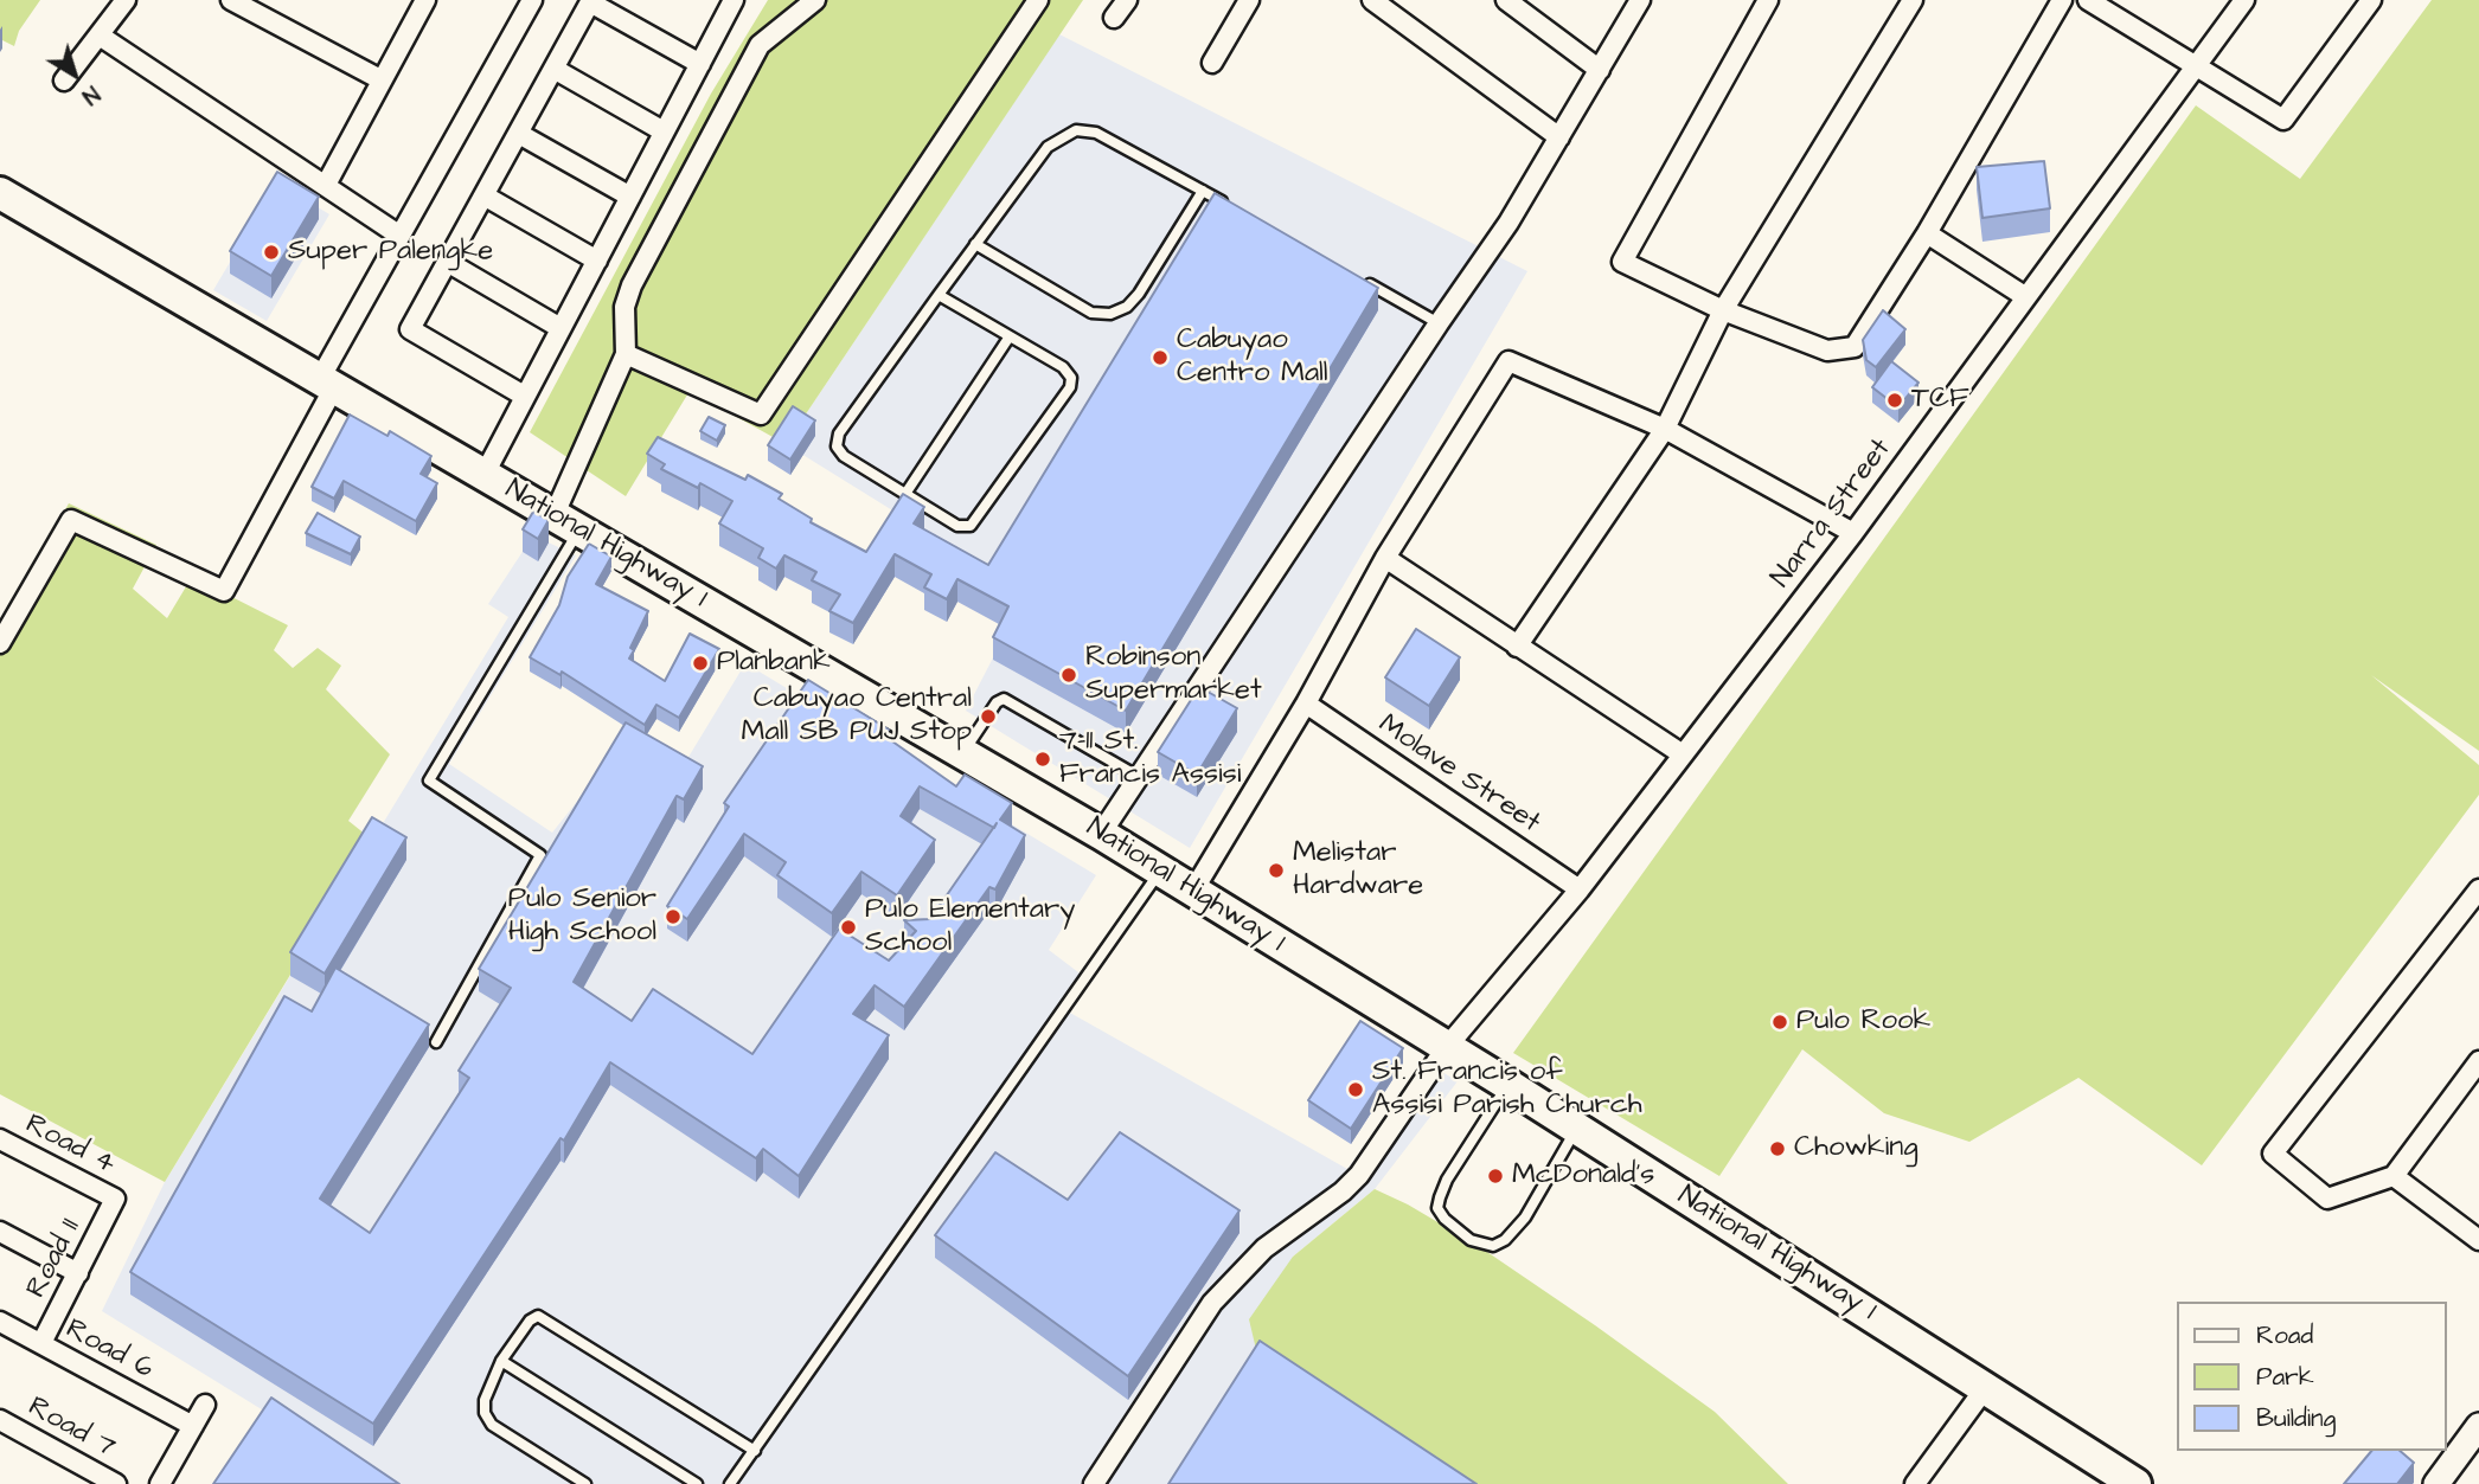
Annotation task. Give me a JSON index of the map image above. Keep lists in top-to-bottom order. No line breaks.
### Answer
{"streets":{"highway":["National Highway 1"],"street":["Narra Street","Molave Street","Road 4","Road 11","Road 6","Road 7"]},"crossings":[["Narra Street","National Highway 1"],["Narra Street","Molave Street"],["Road 4","Road 11"],["Road 11","Road 6"]],"places":["Super Palengke","Cabuyao Centro Mall","TCF","Planbank","Robinson Supermarket","Cabuyao Central Mall SB PUJ Stop","7-11 St. Francis Assisi","Melistar Hardware","Pulo Senior High School","Pulo Elementary School","Pulo Rook","St. Francis of Assisi Parish Church","Chowking","McDonald's"],"legend":["Road","Park","Building"],"north":"bottom right"}
